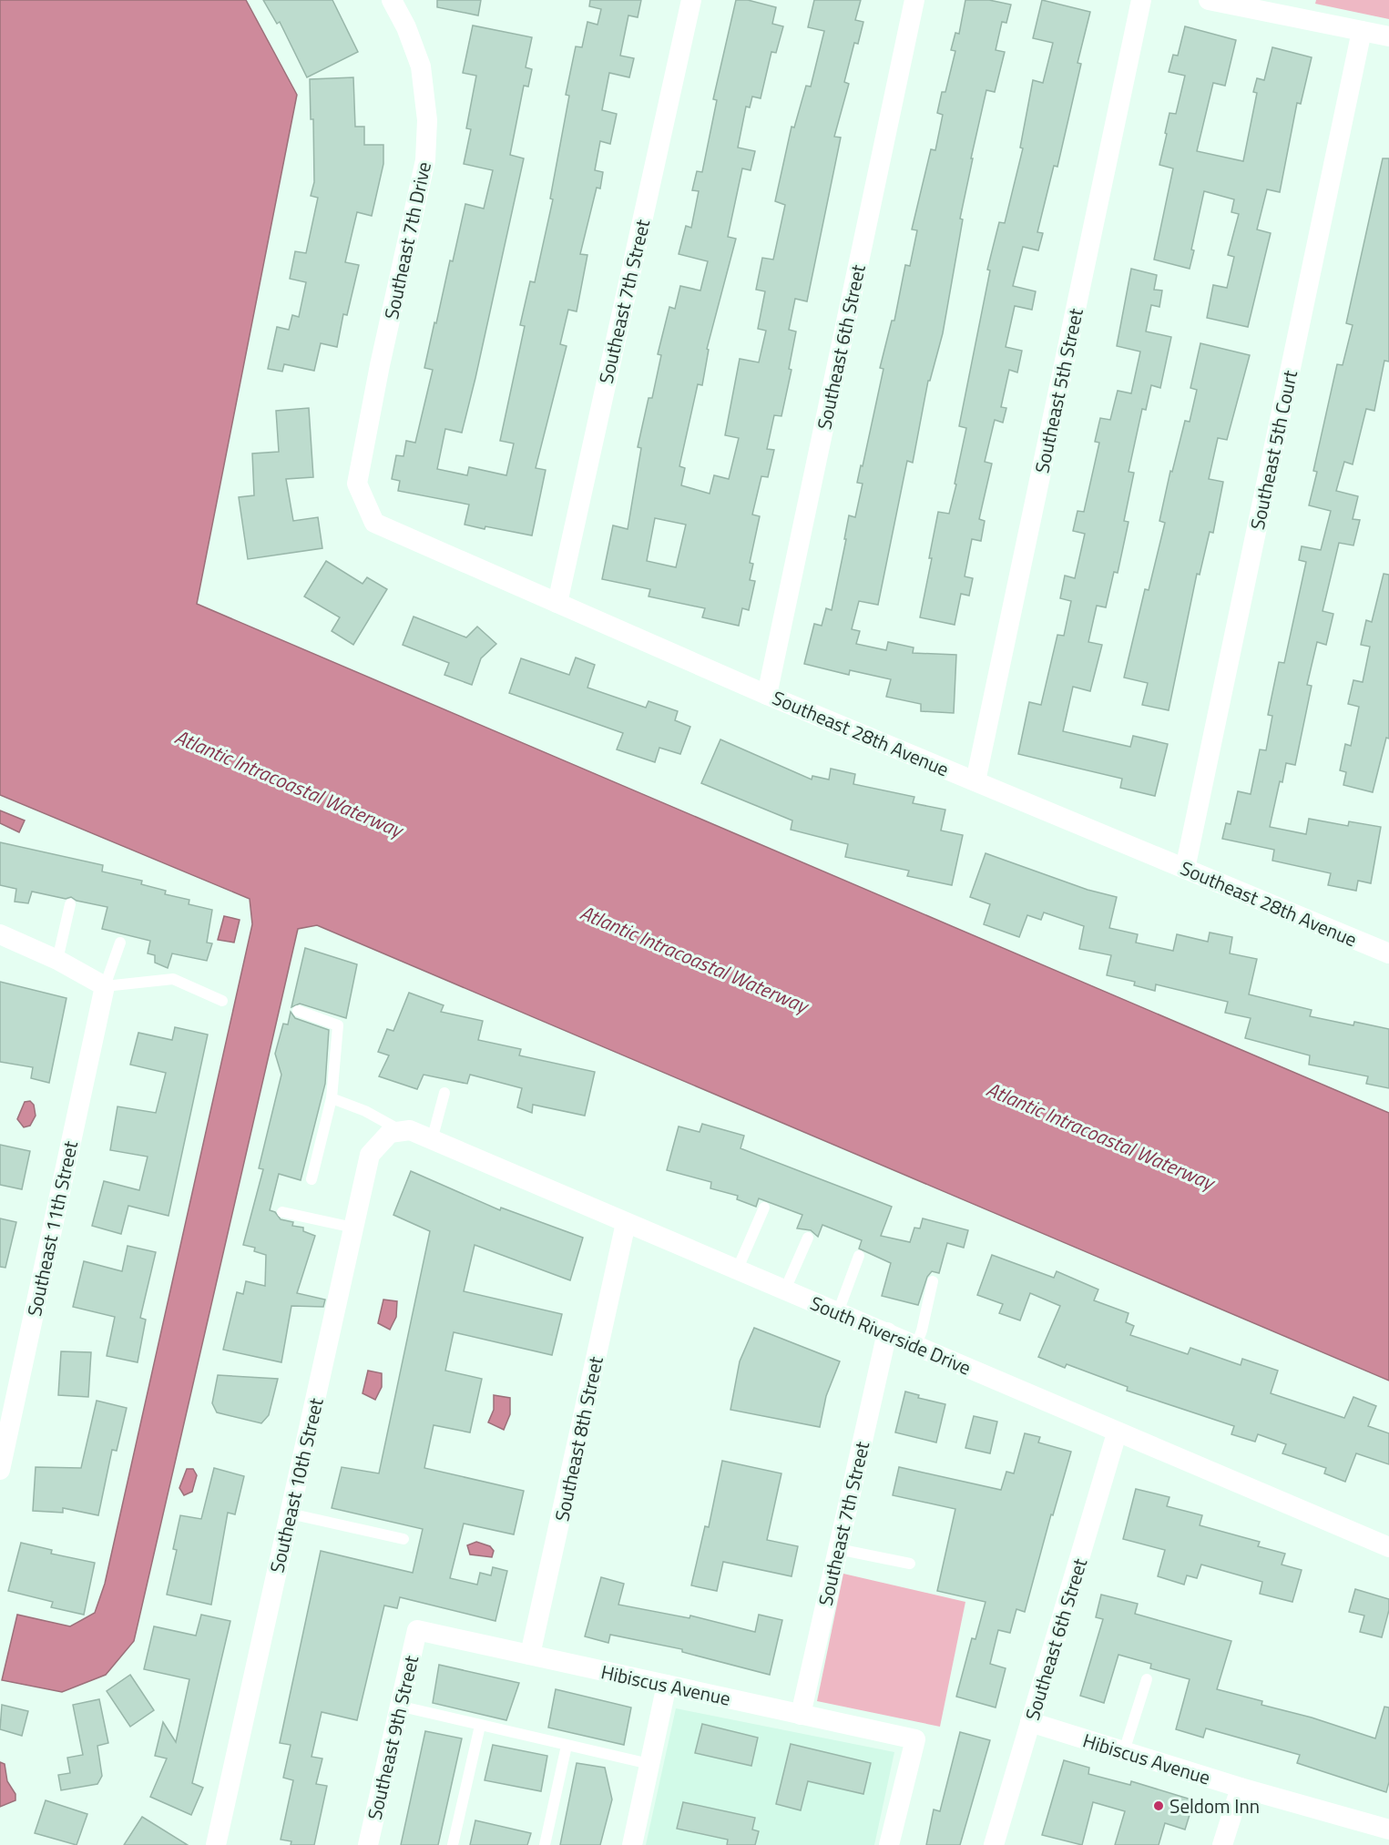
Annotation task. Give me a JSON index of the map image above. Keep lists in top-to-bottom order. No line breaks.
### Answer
{"streets":{"street":["Southeast 7th Drive","Southeast 7th Street","Southeast 6th Street","Southeast 5th Street","Southeast 5th Court","Southeast 28th Avenue","Southeast 11th Street","South Riverside Drive","Southeast 8th Street","Southeast 10th Street","Hibiscus Avenue","Southeast 9th Street"]},"crossings":[["Southeast 7th Drive","Southeast 28th Avenue"],["Southeast 7th Street","Southeast 28th Avenue"],["Southeast 7th Street","South Riverside Drive"],["Southeast 7th Street","Hibiscus Avenue"],["Southeast 6th Street","Southeast 28th Avenue"],["Southeast 6th Street","South Riverside Drive"],["Southeast 6th Street","Hibiscus Avenue"],["Southeast 5th Street","Southeast 28th Avenue"],["Southeast 5th Court","Southeast 28th Avenue"],["South Riverside Drive","Southeast 8th Street"],["South Riverside Drive","Southeast 10th Street"],["Southeast 8th Street","Hibiscus Avenue"],["Hibiscus Avenue","Southeast 9th Street"]],"water":["Atlantic Intracoastal Waterway"],"places":["Seldom Inn"]}
